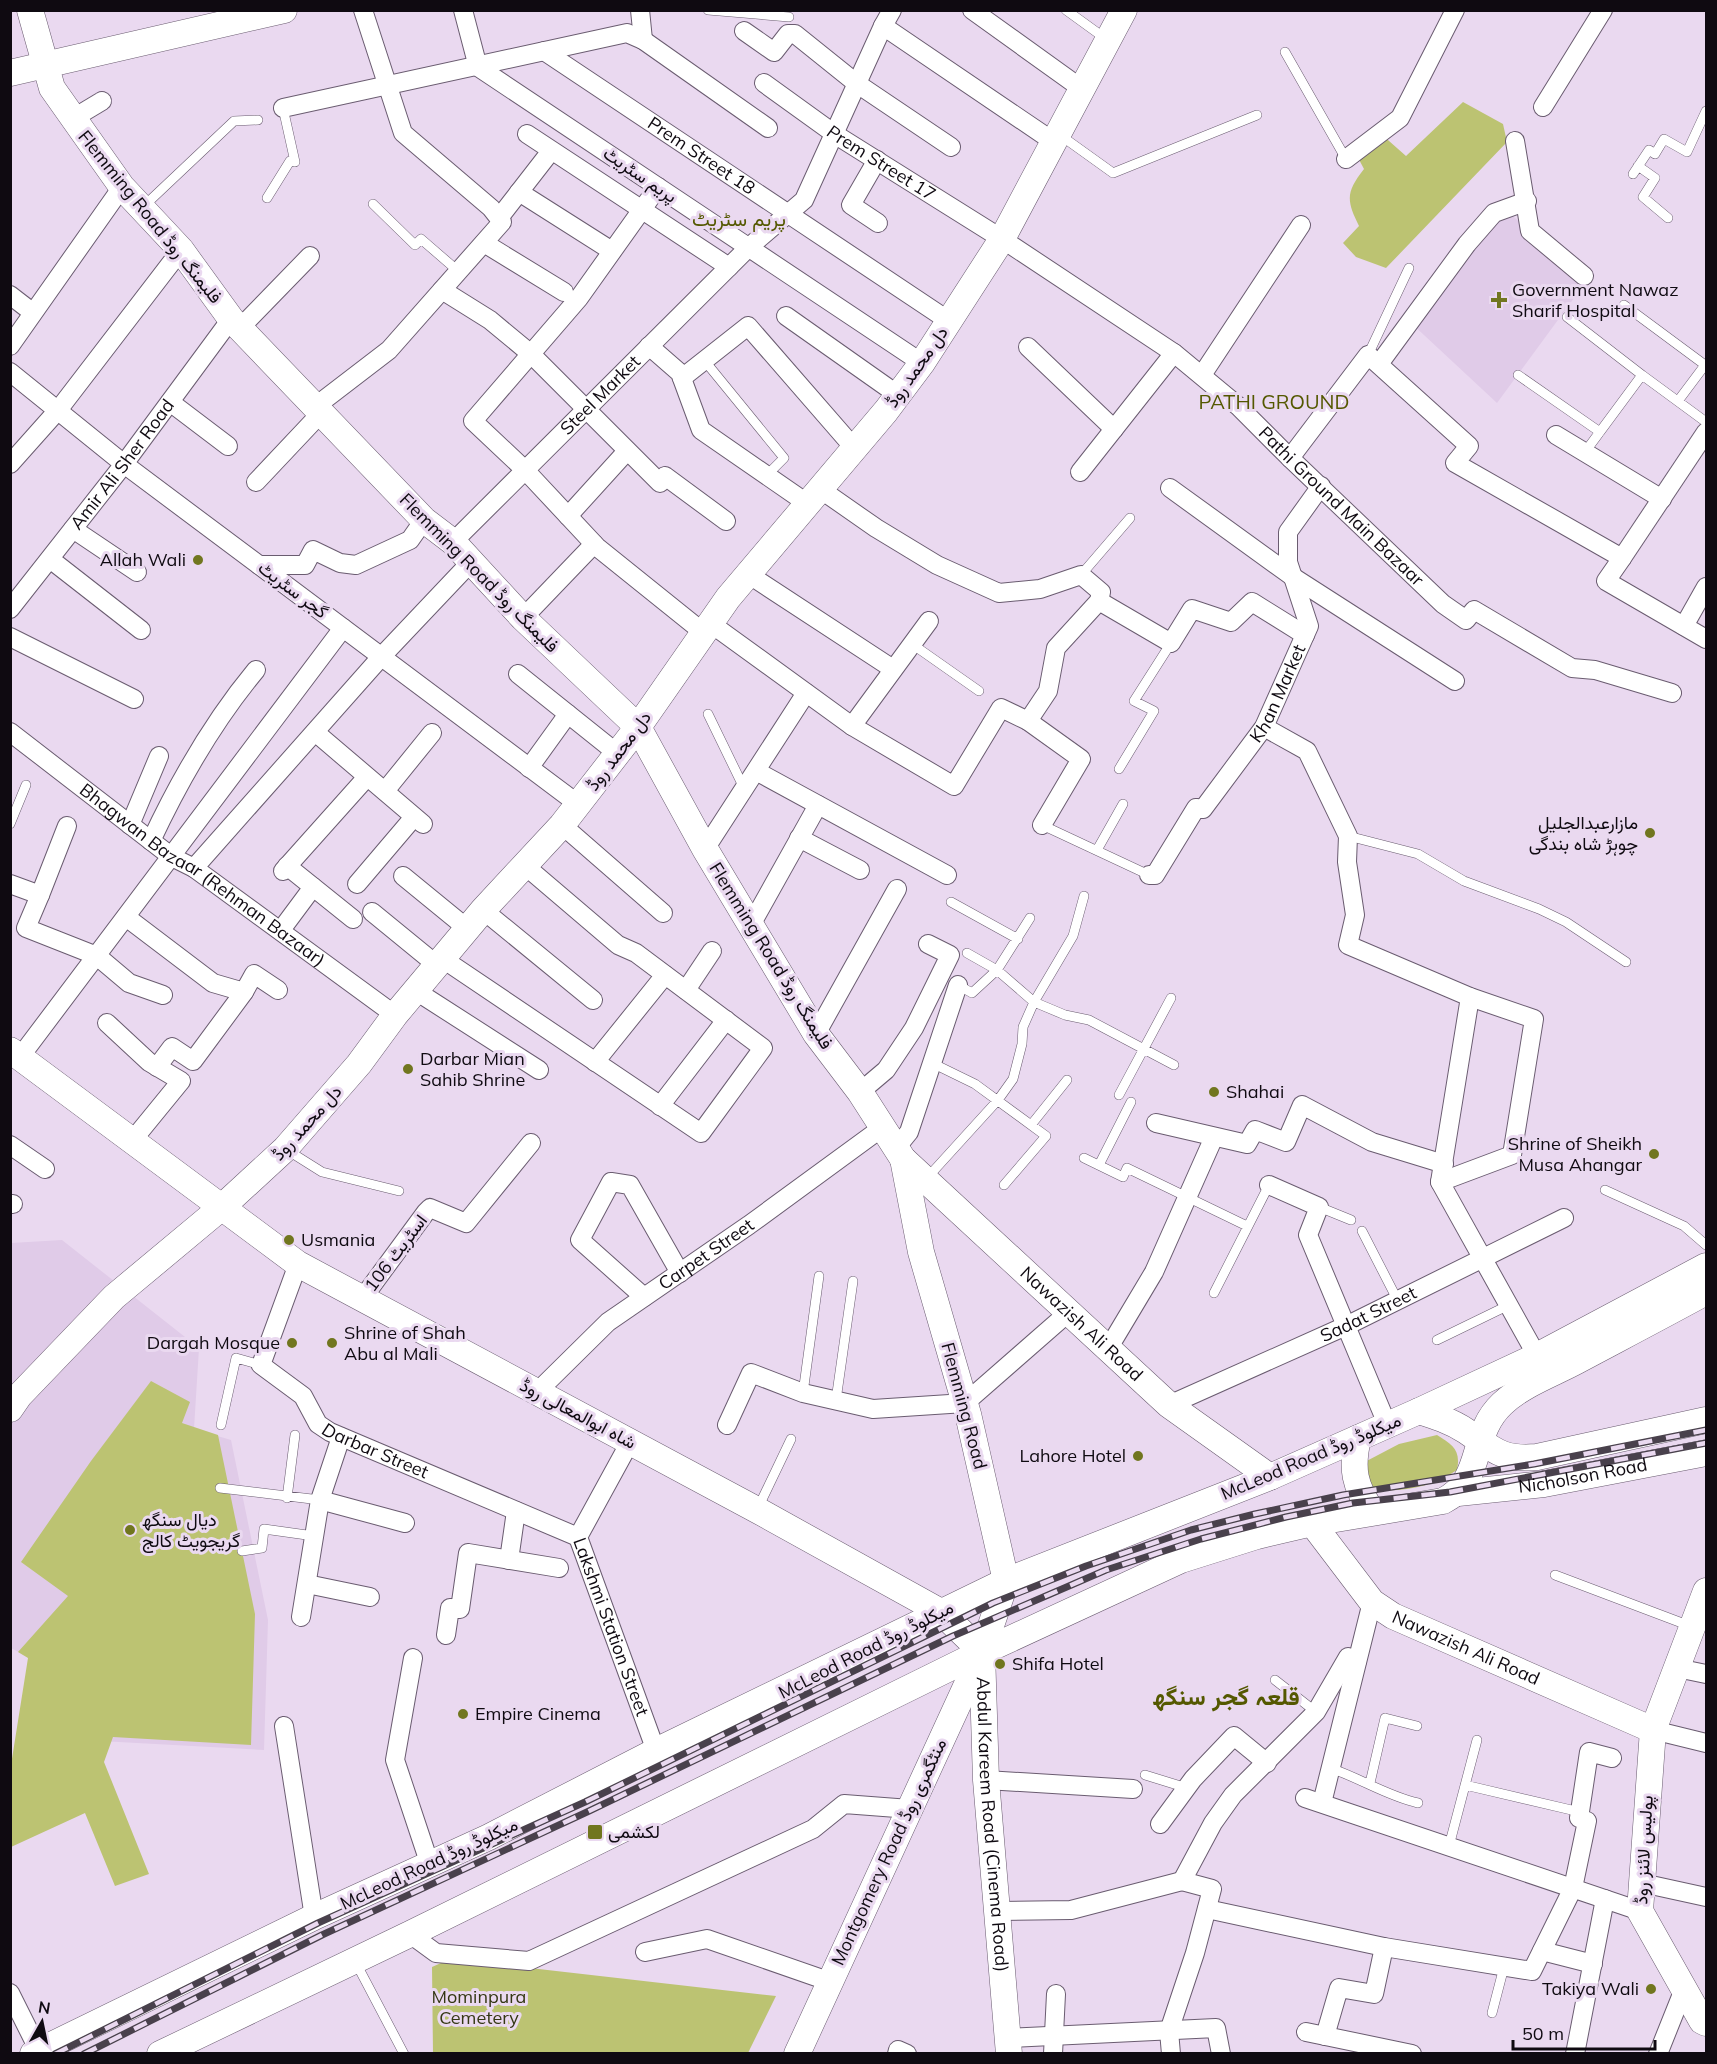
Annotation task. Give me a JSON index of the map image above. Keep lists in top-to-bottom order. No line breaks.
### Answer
{"streets":{"street":["Prem Street 18","Prem Street 17","پریم سٹریٹ","Flemming Road فلیمنگ روڈ","دل محمد روڈ","Steel Market","Amir Ali Sher Road","Pathi Ground Main Bazaar","گجر سٹریٹ","Khan Market","Bhagwan Bazaar (Rehman Bazaar)","اسٹریٹ 106","Carpet Street","Sadat Street","Nawazish Ali Road","Flemming Road","شاہ ابوالمعالی روڈ","Darbar Street","McLeod Road میکلوڈ روڈ","Nicholson Road","Lakshmi Station Street","Abdul Kareem Road (Cinema Road)","پولیس لائنز روڈ","Montgomery Road منٹگمری روڈ"]},"crossings":[["Prem Street 18","دل محمد روڈ"],["Prem Street 18","Steel Market"],["Prem Street 17","دل محمد روڈ"],["Prem Street 17","Steel Market"],["Prem Street 17","Pathi Ground Main Bazaar"],["پریم سٹریٹ","دل محمد روڈ"],["پریم سٹریٹ","Steel Market"],["Flemming Road فلیمنگ روڈ","دل محمد روڈ"],["Flemming Road فلیمنگ روڈ","Steel Market"],["Flemming Road فلیمنگ روڈ","Amir Ali Sher Road"],["Flemming Road فلیمنگ روڈ","Carpet Street"],["Flemming Road فلیمنگ روڈ","Nawazish Ali Road"],["Flemming Road فلیمنگ روڈ","Flemming Road"],["دل محمد روڈ","Pathi Ground Main Bazaar"],["دل محمد روڈ","گجر سٹریٹ"],["دل محمد روڈ","Bhagwan Bazaar (Rehman Bazaar)"],["دل محمد روڈ","شاہ ابوالمعالی روڈ"],["Amir Ali Sher Road","گجر سٹریٹ"],["Pathi Ground Main Bazaar","Khan Market"],["اسٹریٹ 106","شاہ ابوالمعالی روڈ"],["Carpet Street","Nawazish Ali Road"],["Carpet Street","Flemming Road"],["Carpet Street","شاہ ابوالمعالی روڈ"],["Sadat Street","Nawazish Ali Road"],["Nawazish Ali Road","Flemming Road"],["Nawazish Ali Road","McLeod Road میکلوڈ روڈ"],["Nawazish Ali Road","پولیس لائنز روڈ"],["Flemming Road","McLeod Road میکلوڈ روڈ"],["شاہ ابوالمعالی روڈ","McLeod Road میکلوڈ روڈ"],["شاہ ابوالمعالی روڈ","Lakshmi Station Street"],["شاہ ابوالمعالی روڈ","Abdul Kareem Road (Cinema Road)"],["Darbar Street","Lakshmi Station Street"],["McLeod Road میکلوڈ روڈ","Nicholson Road"],["McLeod Road میکلوڈ روڈ","Lakshmi Station Street"],["McLeod Road میکلوڈ روڈ","Abdul Kareem Road (Cinema Road)"],["Abdul Kareem Road (Cinema Road)","Montgomery Road منٹگمری روڈ"]],"districts":["پریم سٹریٹ","PATHI GROUND","قلعہ گجر سنگھ"],"parks":["Mominpura Cemetery"],"places":{"health":["Government Nawaz Sharif Hospital"],"other":["Allah Wali","مازارعبدالجلیل چوہڑ شاہ بندگی","Darbar Mian Sahib Shrine","Shahai","Shrine of Sheikh Musa Ahangar","Usmania","Dargah Mosque","Shrine of Shah Abu al Mali","Lahore Hotel","دیال سنگھ گریجویٹ کالج","Shifa Hotel","Empire Cinema","Takiya Wali"],"transit":["لکشمی"]},"scale_bar":"50 m","north":"top"}
